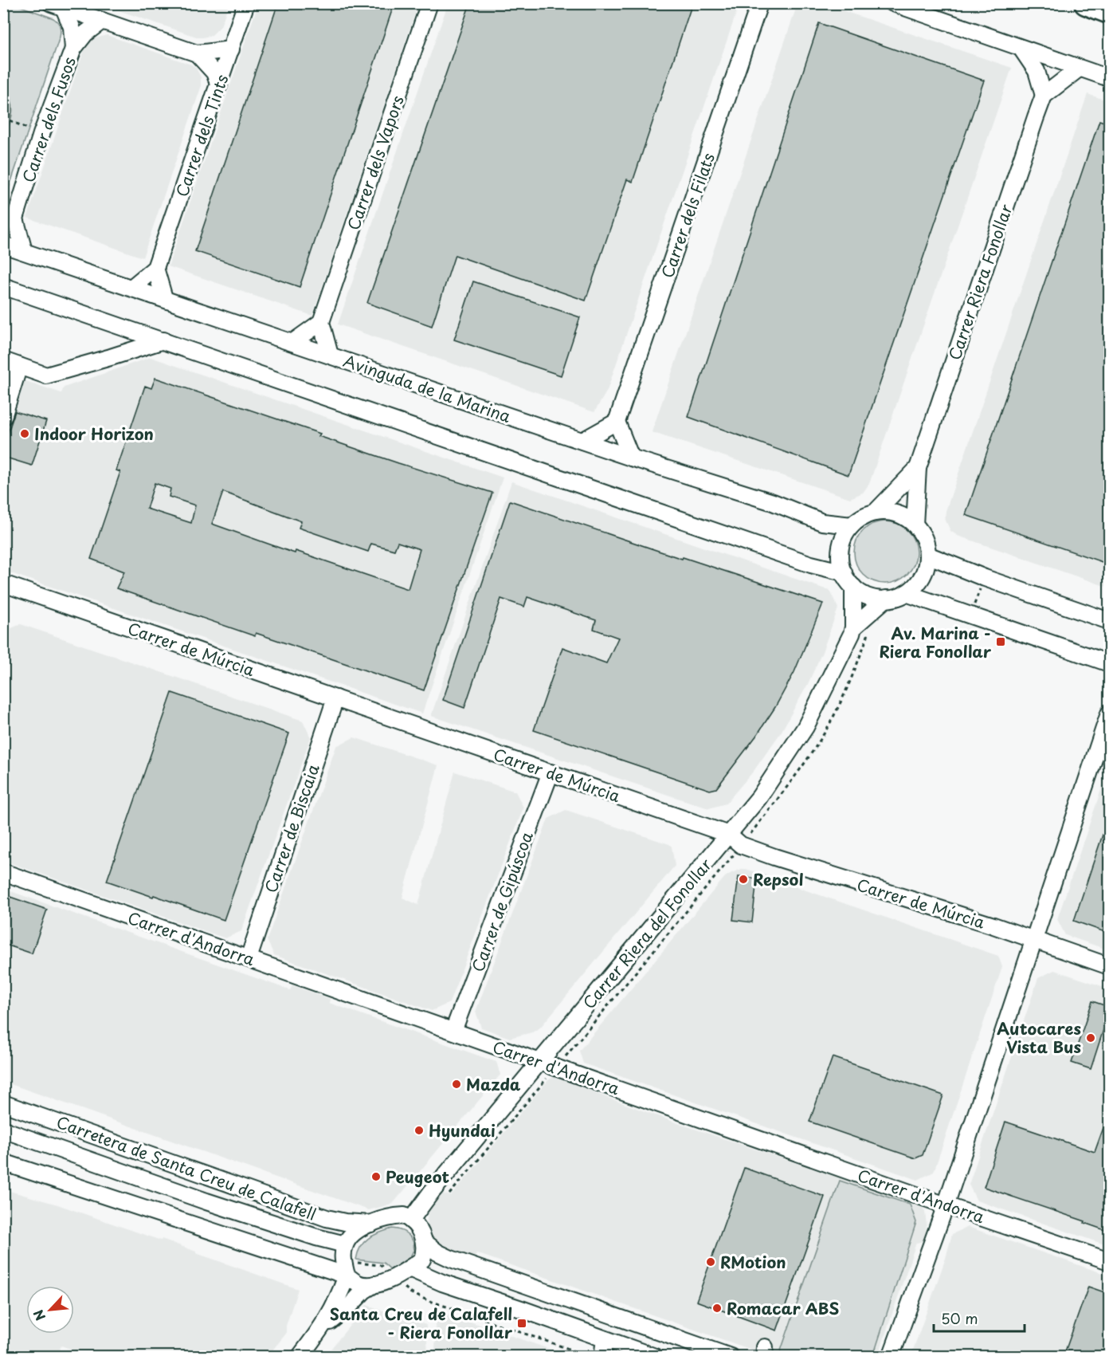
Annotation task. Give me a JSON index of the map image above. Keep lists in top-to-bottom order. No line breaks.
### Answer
{"streets":{"street":["Carrer dels Fusos","Carrer dels Tints","Carrer dels Vapors","Carrer dels Filats","Carrer Riera Fonollar","Avinguda de la Marina","Carrer de Múrcia","Carrer de Biscaia","Carrer de Gipúscoa","Carrer Riera del Fonollar","Carrer d'Andorra","Carretera de Santa Creu de Calafell"]},"crossings":[["Carrer dels Fusos","Avinguda de la Marina"],["Carrer Riera Fonollar","Avinguda de la Marina"],["Carrer de Múrcia","Carrer de Biscaia"],["Carrer de Múrcia","Carrer de Gipúscoa"],["Carrer de Múrcia","Carrer Riera del Fonollar"],["Carrer de Biscaia","Carrer d'Andorra"],["Carrer de Gipúscoa","Carrer d'Andorra"],["Carrer Riera del Fonollar","Carrer d'Andorra"],["Carrer Riera del Fonollar","Carretera de Santa Creu de Calafell"]],"places":{"other":["Indoor Horizon","Repsol","Autocares Vista Bus","Mazda","Hyundai","Peugeot","RMotion","Romacar ABS"],"transit":["Av. Marina - Riera Fonollar","Santa Creu de Calafell - Riera Fonollar"]},"scale_bar":"50 m","north":"bottom left"}
